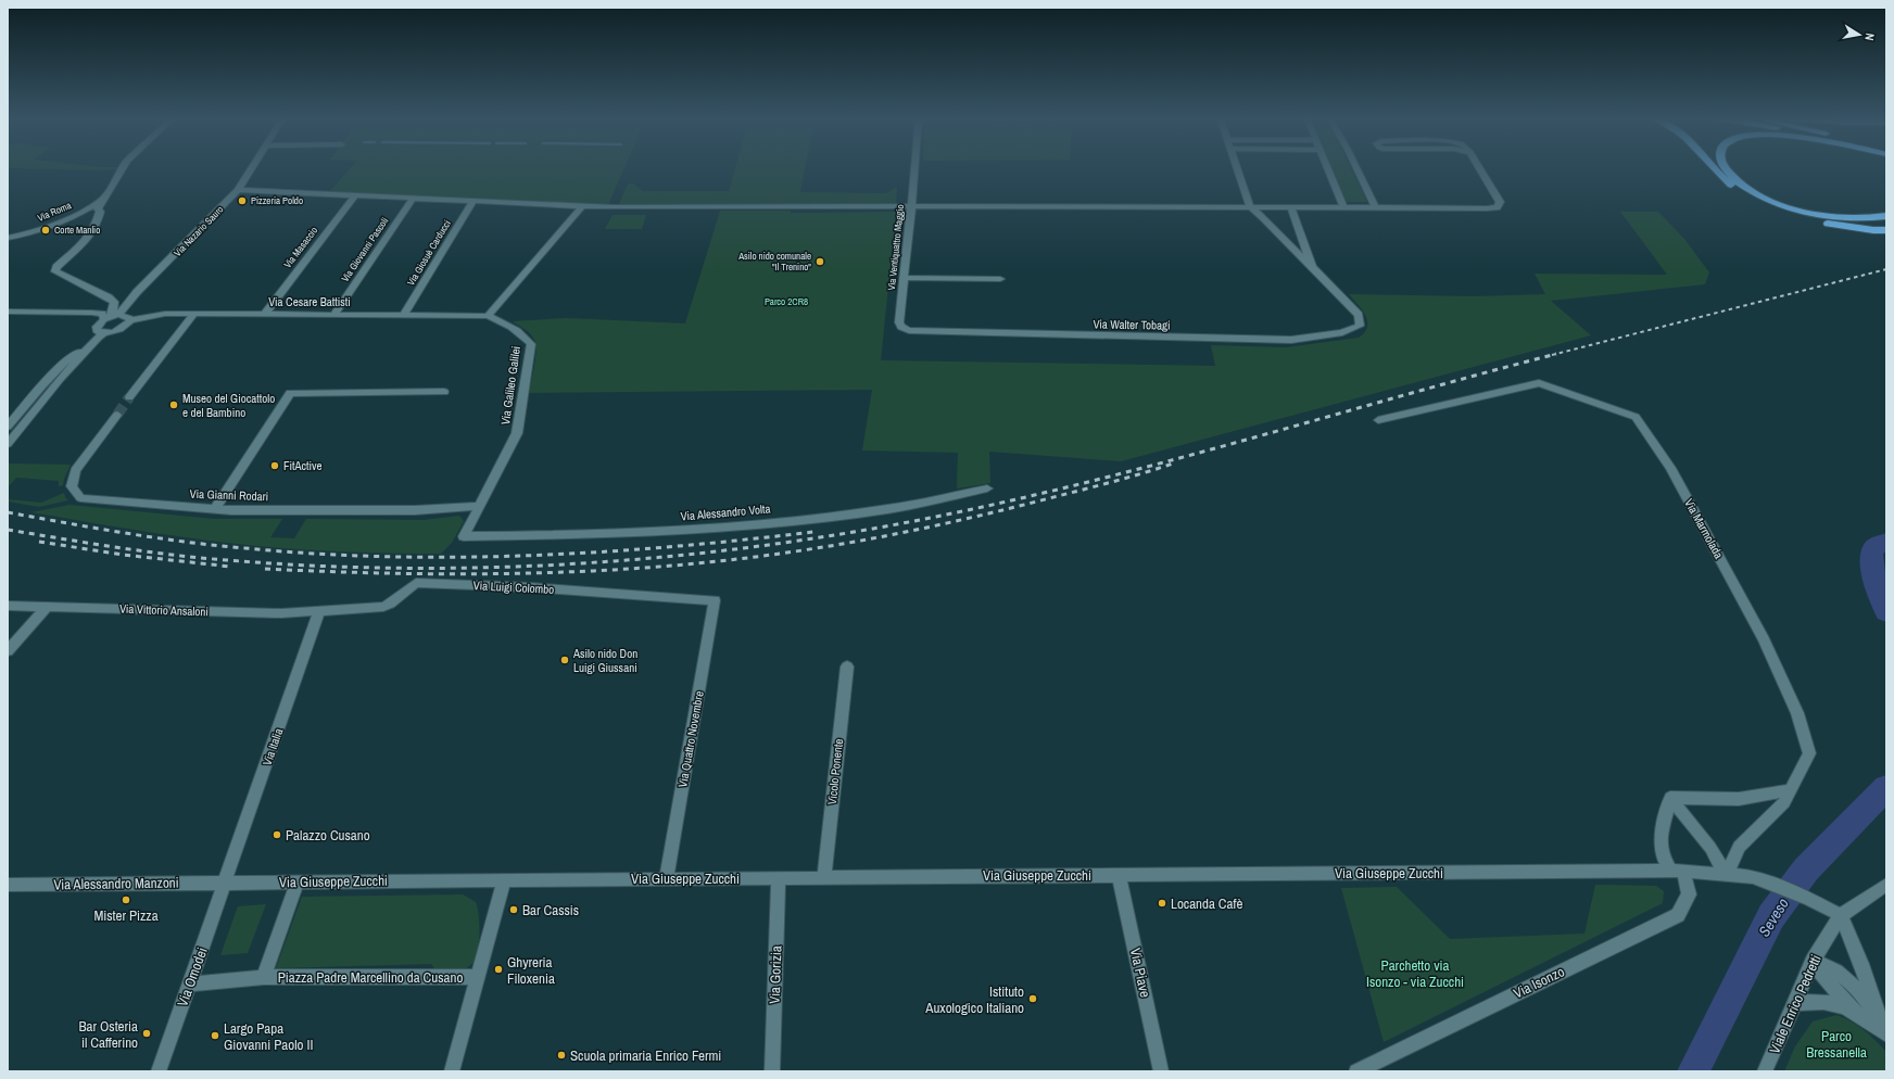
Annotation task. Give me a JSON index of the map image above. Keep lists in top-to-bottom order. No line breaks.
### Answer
{"streets":{"street":["Via Roma","Via Nazario Sauro","Via Masaccio","Via Ventiquattro Maggio","Via Giovanni Pascoli","Via Giosuè Carducci","Via Cesare Battisti","Via Walter Tobagi","Via Galileo Galilei","Via Gianni Rodari","Via Alessandro Volta","Via Marmolada","Via Luigi Colombo","Via Vittorio Ansaloni","Via Quattro Novembre","Via Italia","Vicolo Ponente","Via Giuseppe Zucchi","Via Alessandro Manzoni","Via Piave","Via Gorizia","Via Omodei","Piazza Padre Marcellino da Cusano","Via Isonzo","Viale Enrico Pedretti"]},"crossings":[["Via Masaccio","Via Cesare Battisti"],["Via Ventiquattro Maggio","Via Walter Tobagi"],["Via Giovanni Pascoli","Via Cesare Battisti"],["Via Giosuè Carducci","Via Cesare Battisti"],["Via Cesare Battisti","Via Galileo Galilei"],["Via Galileo Galilei","Via Gianni Rodari"],["Via Galileo Galilei","Via Alessandro Volta"],["Via Marmolada","Via Giuseppe Zucchi"],["Via Luigi Colombo","Via Vittorio Ansaloni"],["Via Luigi Colombo","Via Quattro Novembre"],["Via Luigi Colombo","Via Italia"],["Via Vittorio Ansaloni","Via Italia"],["Via Quattro Novembre","Via Giuseppe Zucchi"],["Via Italia","Via Giuseppe Zucchi"],["Via Italia","Via Alessandro Manzoni"],["Via Italia","Via Omodei"],["Vicolo Ponente","Via Giuseppe Zucchi"],["Via Giuseppe Zucchi","Via Alessandro Manzoni"],["Via Giuseppe Zucchi","Via Piave"],["Via Giuseppe Zucchi","Via Gorizia"],["Via Giuseppe Zucchi","Via Omodei"],["Via Giuseppe Zucchi","Piazza Padre Marcellino da Cusano"],["Via Giuseppe Zucchi","Via Isonzo"],["Via Giuseppe Zucchi","Viale Enrico Pedretti"],["Via Alessandro Manzoni","Via Omodei"],["Via Omodei","Piazza Padre Marcellino da Cusano"]],"water":["Seveso"],"parks":["Parco 2CR8","Parchetto via Isonzo - via Zucchi","Parco Bressanella"],"places":["Pizzeria Poldo","Corte Manlio","Asilo nido comunale \"Il Trenino\"","Museo del Giocattolo e del Bambino","FitActive","Asilo nido Don Luigi Giussani","Palazzo Cusano","Mister Pizza","Locanda Cafè","Bar Cassis","Ghyreria Filoxenia","Istituto Auxologico Italiano","Bar Osteria il Cafferino","Largo Papa Giovanni Paolo II","Scuola primaria Enrico Fermi"],"north":"right"}
